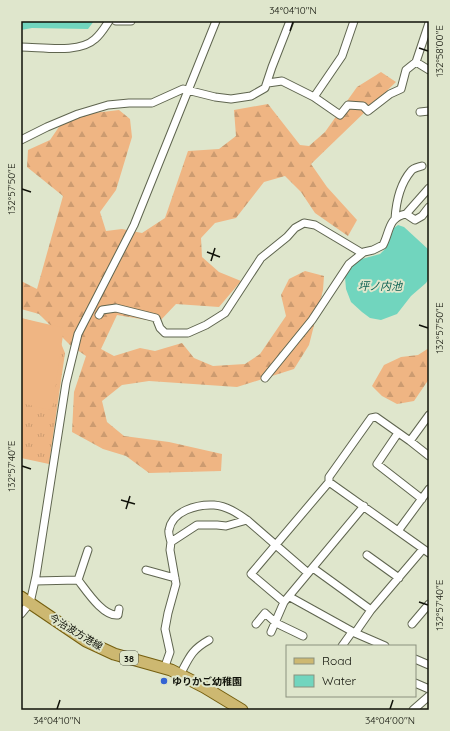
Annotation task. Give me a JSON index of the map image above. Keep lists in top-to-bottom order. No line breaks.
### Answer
{"streets":{"main road":["今治波方港線","38"]},"water":["坪ノ内池"],"places":["ゆりかご幼稚園"],"legend":["Road","Water"],"coordinates":["34°04'10\"N","132°58'00\"E","132°57'50\"E","132°57'40\"E","34°04'00\"N"]}
